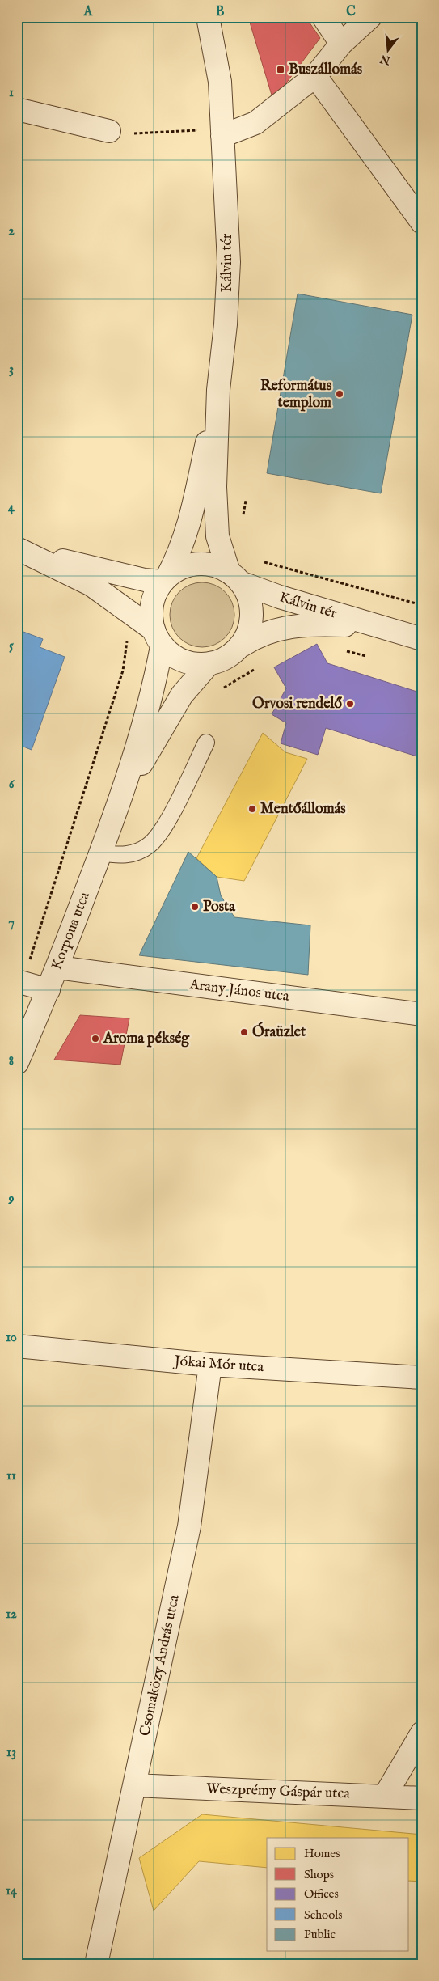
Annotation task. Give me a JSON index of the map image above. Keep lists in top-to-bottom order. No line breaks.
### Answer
{"streets":{"street":["Kálvin tér","Korpona utca","Arany János utca","Jókai Mór utca","Csomaközy András utca","Weszprémy Gáspár utca"]},"crossings":[["Kálvin tér","Korpona utca"],["Korpona utca","Arany János utca"],["Jókai Mór utca","Csomaközy András utca"],["Csomaközy András utca","Weszprémy Gáspár utca"]],"places":{"transit":["Buszállomás"],"other":["Református templom","Orvosi rendelő","Mentőállomás","Posta","Óraüzlet","Aroma pékség"]},"legend":["Homes","Shops","Offices","Schools","Public"],"north":"bottom","grid":{"columns":["A","B","C"],"rows":["1","2","3","4","5","6","7","8","9","10","11","12","13","14"]}}
